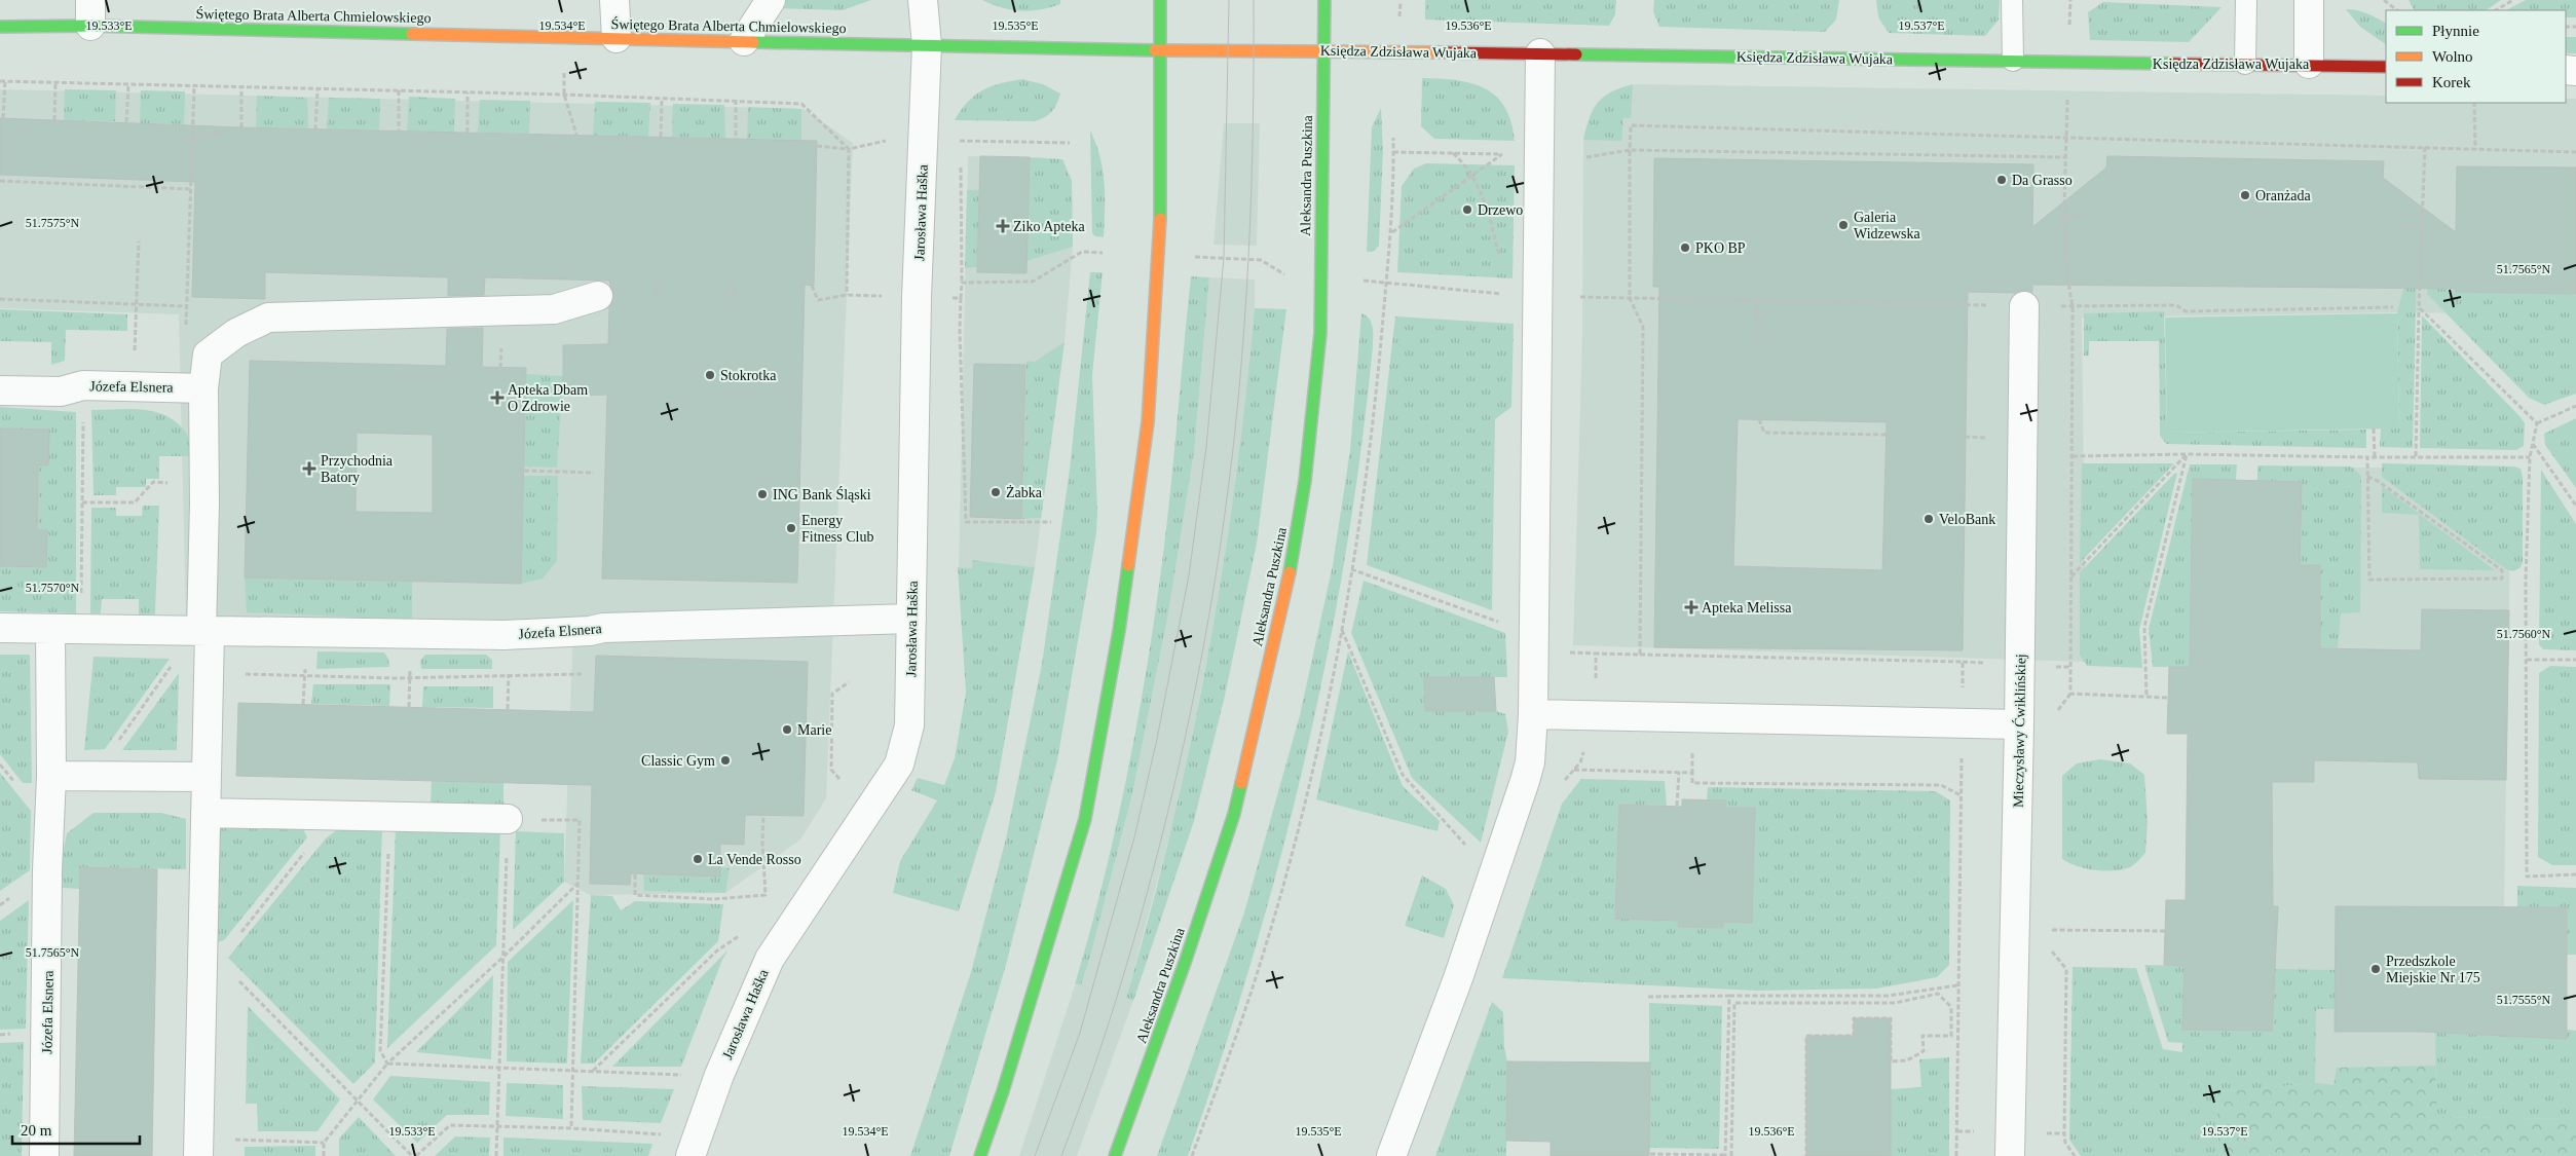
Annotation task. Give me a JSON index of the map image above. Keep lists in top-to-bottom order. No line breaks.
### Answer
{"streets":{"street":["Świętego Brata Alberta Chmielowskiego","Księdza Zdzisława Wujaka","Aleksandra Puszkina","Jarosława Haška","Józefa Elsnera","Mieczysławy Ćwiklińskiej"]},"crossings":[["Świętego Brata Alberta Chmielowskiego","Księdza Zdzisława Wujaka"],["Świętego Brata Alberta Chmielowskiego","Jarosława Haška"],["Księdza Zdzisława Wujaka","Aleksandra Puszkina"],["Jarosława Haška","Józefa Elsnera"]],"places":{"other":["Da Grasso","Oranżada","Drzewo","Galeria Widzewska","PKO BP","Stokrotka","Żabka","ING Bank Śląski","VeloBank","Energy Fitness Club","Marie","Classic Gym","La Vende Rosso","Przedszkole Miejskie Nr 175"],"health":["Ziko Apteka","Apteka Dbam O Zdrowie","Przychodnia Batory","Apteka Melissa"]},"legend":["Płynnie","Wolno","Korek"],"scale_bar":"20 m","coordinates":["19.533°E","19.534°E","19.535°E","19.536°E","19.537°E","51.7575°N","51.7565°N","51.7570°N","51.7560°N","51.7555°N"]}
